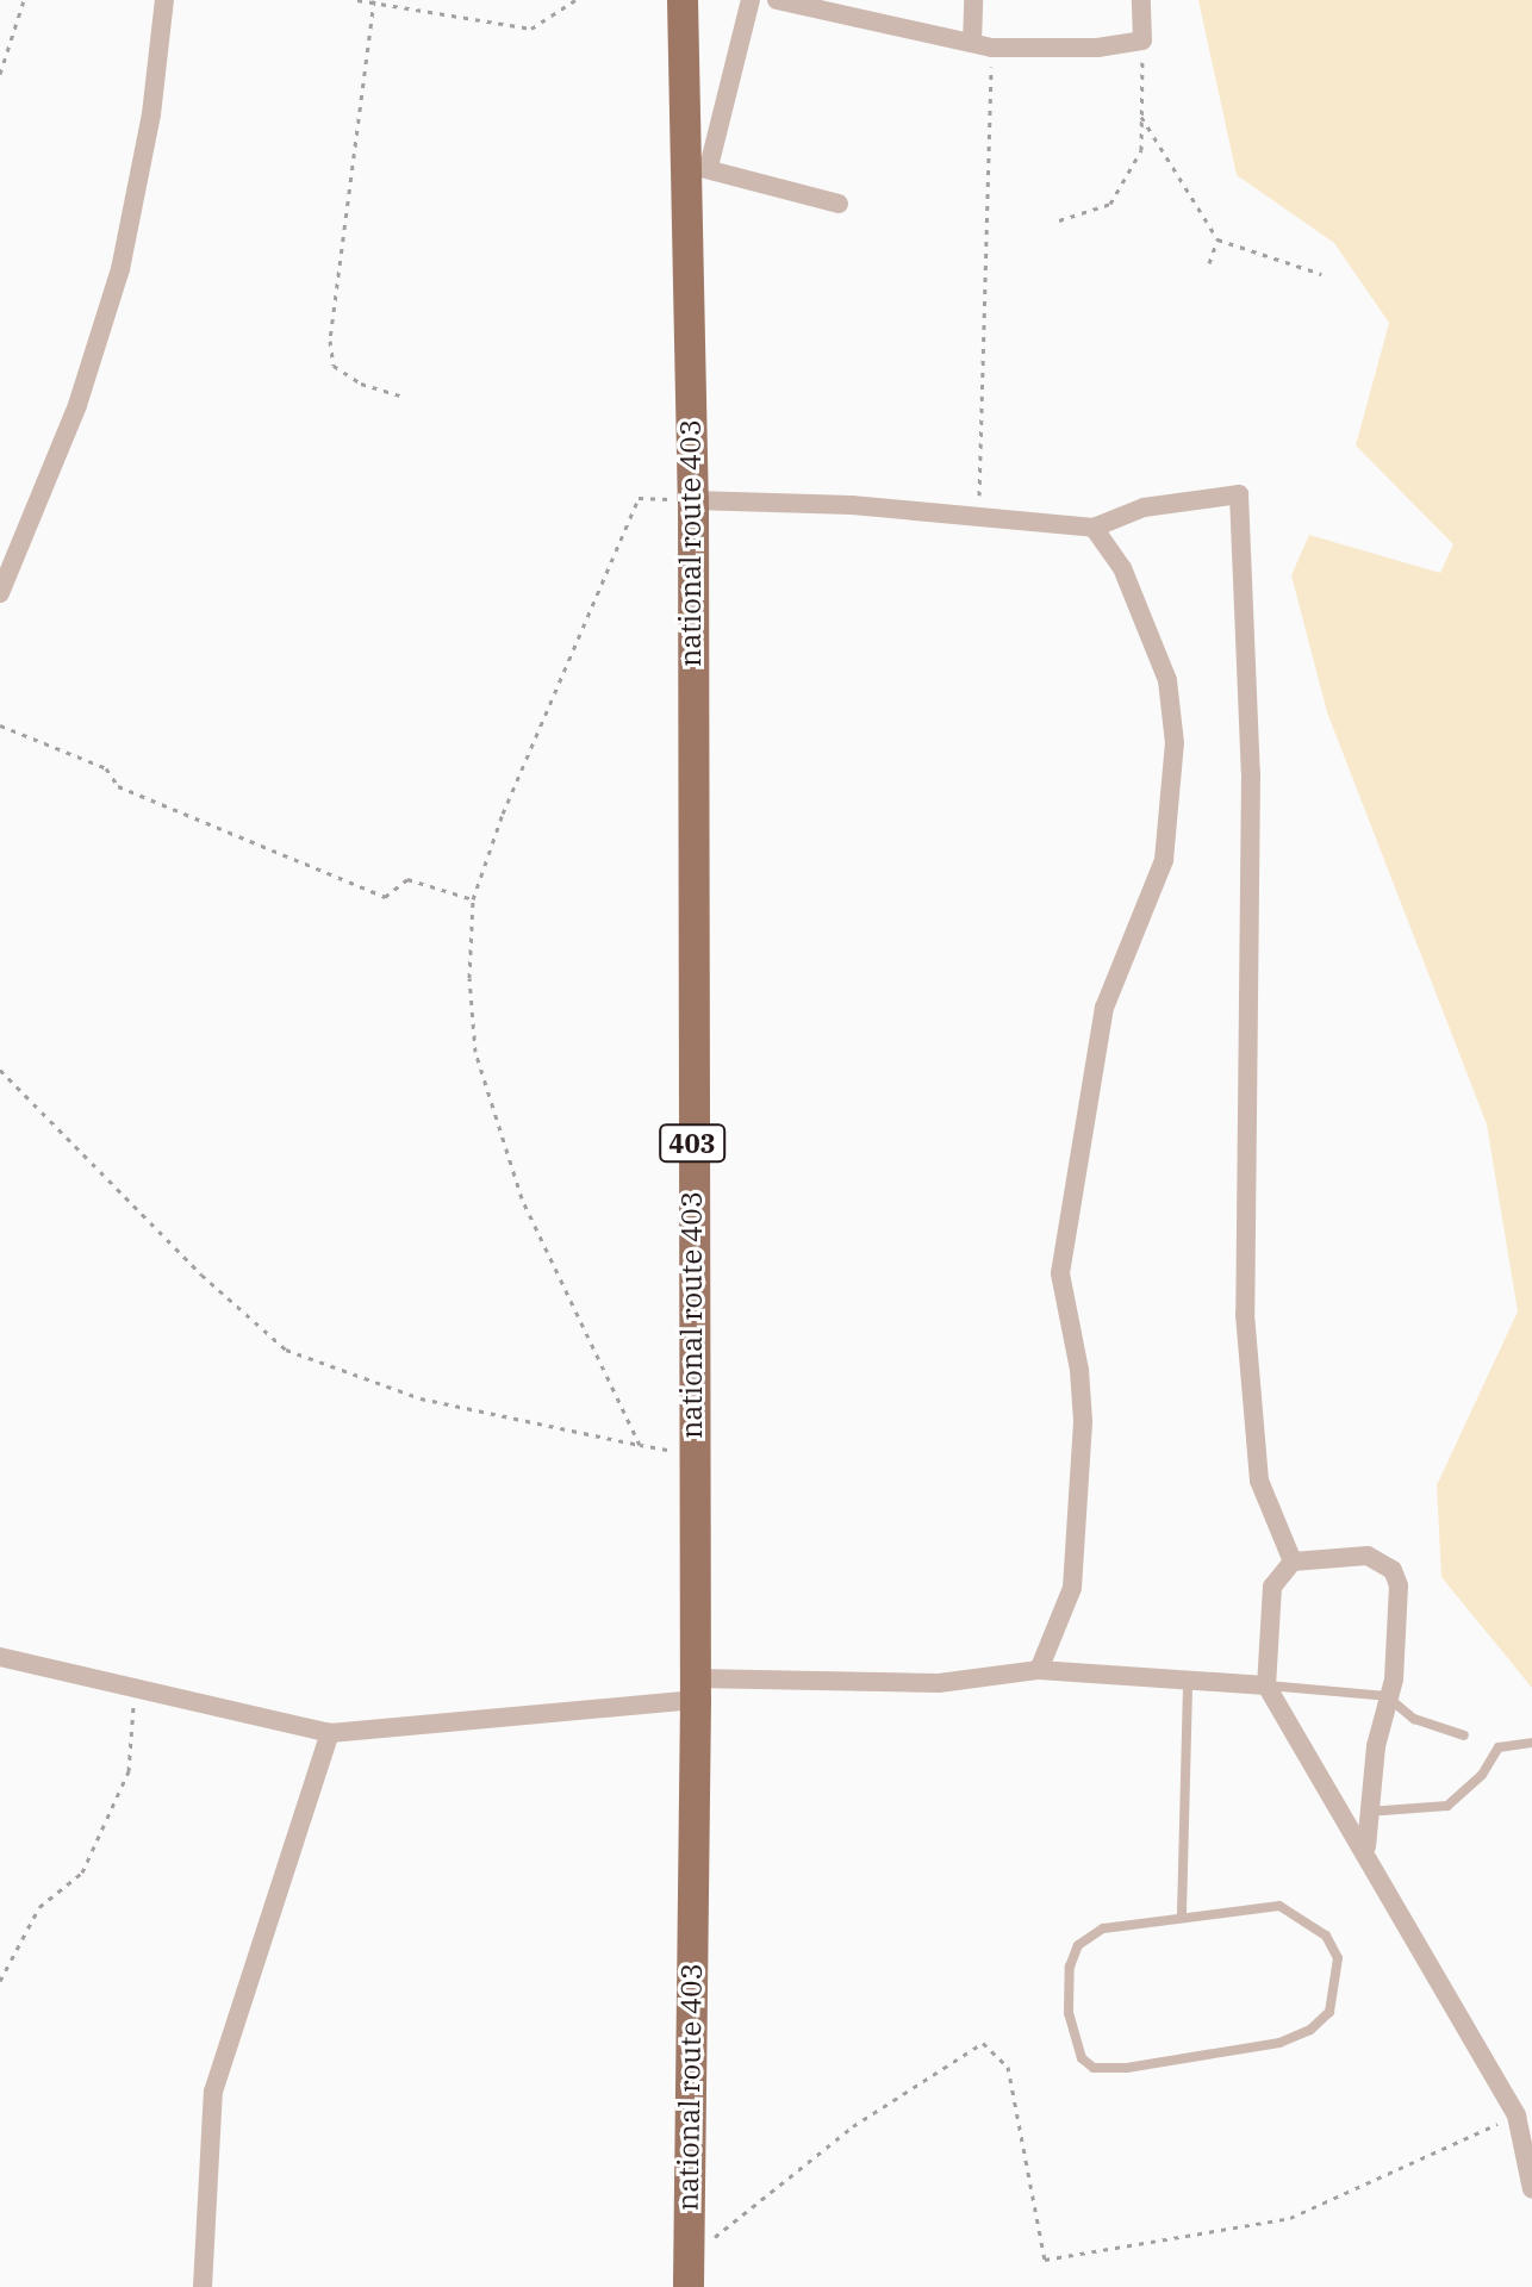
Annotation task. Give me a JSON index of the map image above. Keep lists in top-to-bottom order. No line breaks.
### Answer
{"streets":{"highway":["national route 403","403"]}}
